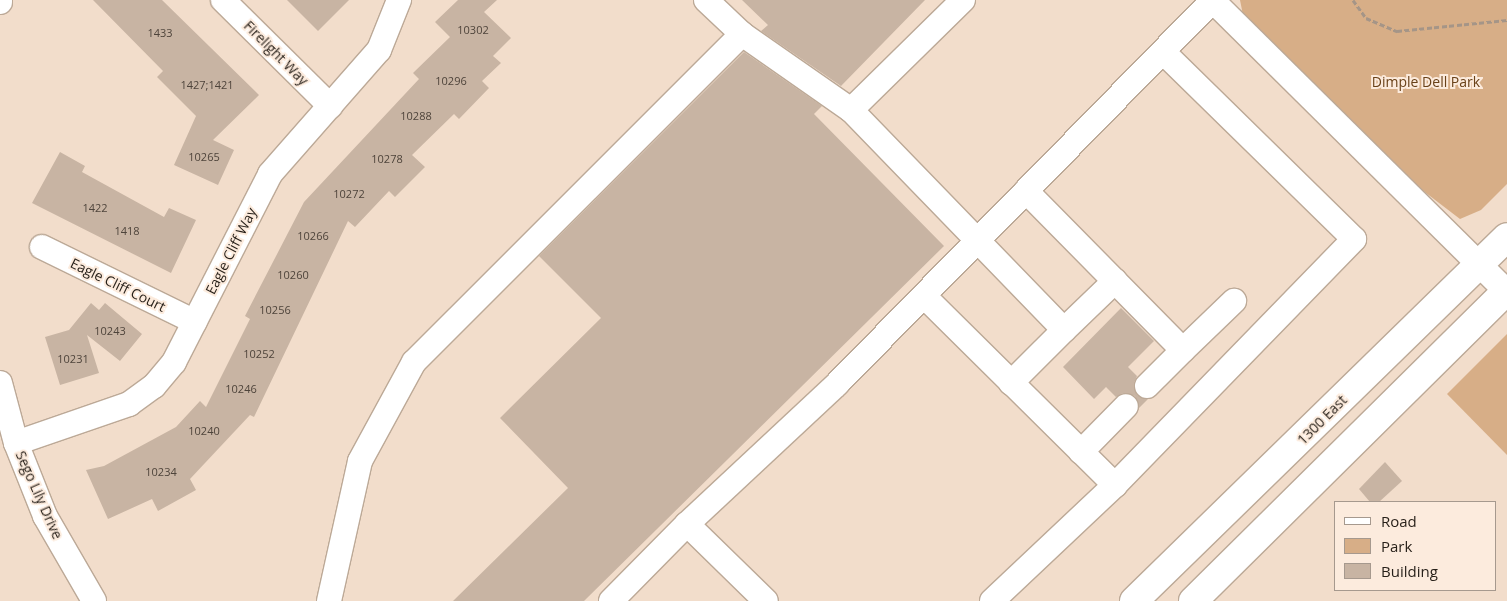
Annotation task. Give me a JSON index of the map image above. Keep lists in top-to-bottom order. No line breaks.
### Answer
{"streets":{"main road":["1300 East"],"street":["Firelight Way","Eagle Cliff Way","Eagle Cliff Court","Sego Lily Drive"]},"crossings":[["Firelight Way","Eagle Cliff Way"],["Eagle Cliff Way","Eagle Cliff Court"],["Eagle Cliff Way","Sego Lily Drive"]],"parks":["Dimple Dell Park"],"house_numbers":["10302","1433","10296","1427;1421","10288","10265","10278","10272","1422","1418","10266","10260","10256","10243","10252","10231","10246","10240","10234"],"legend":["Road","Park","Building"]}
